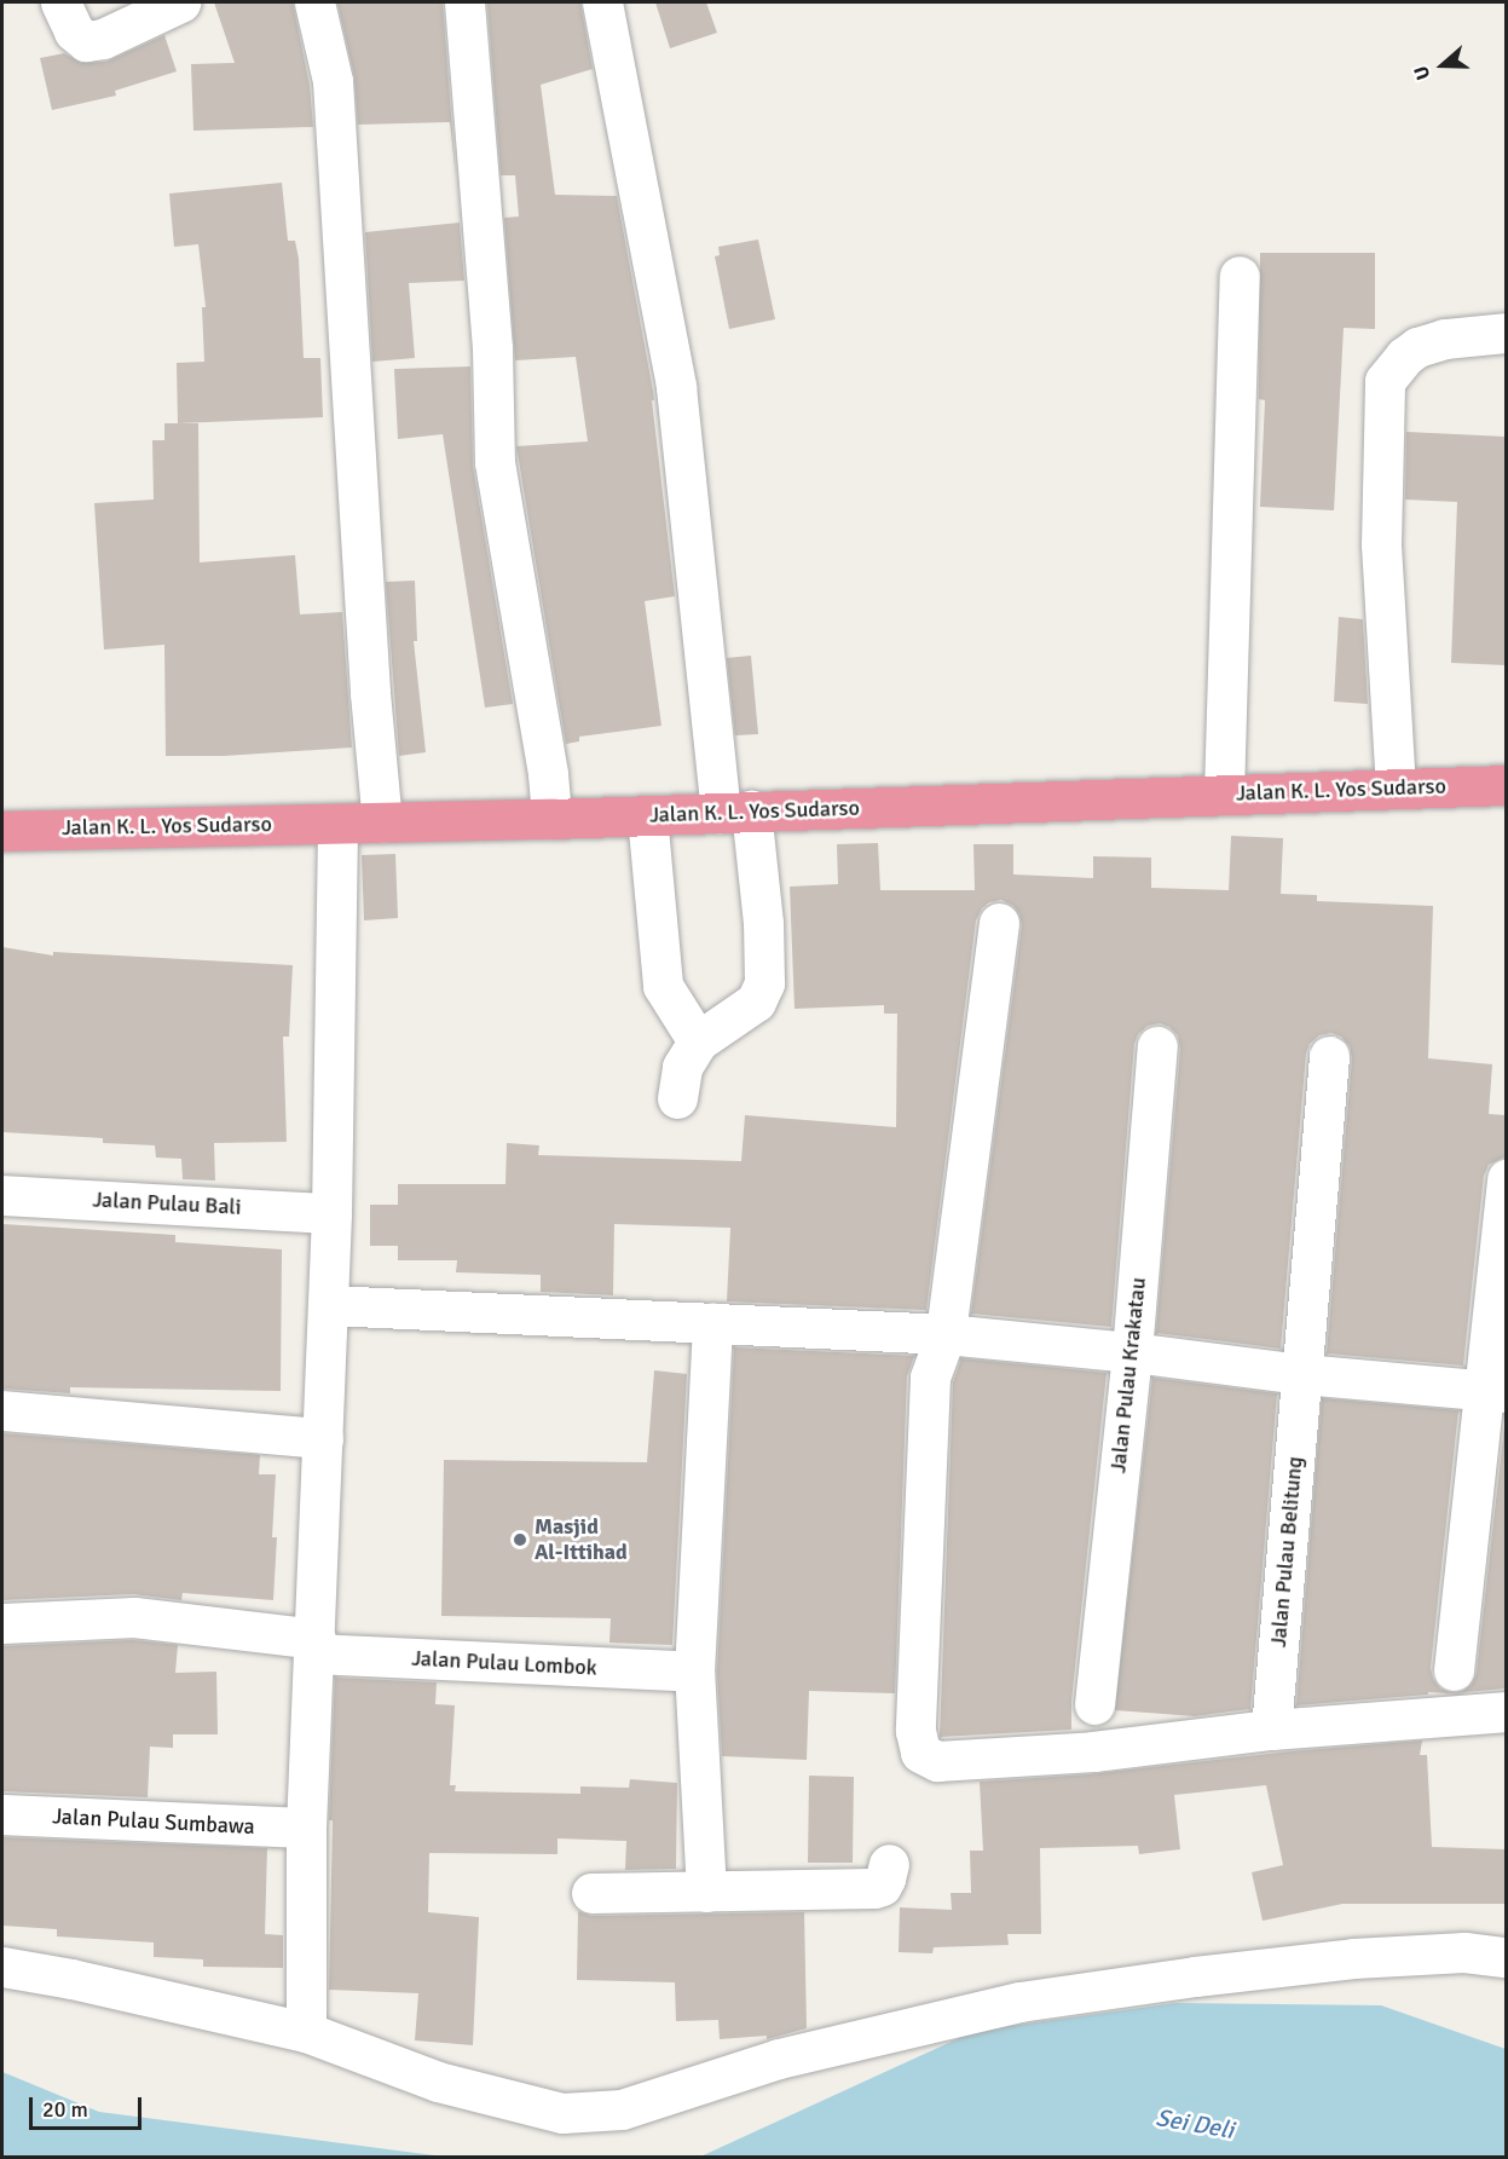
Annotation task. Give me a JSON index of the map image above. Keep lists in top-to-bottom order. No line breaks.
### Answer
{"streets":{"highway":["Jalan K. L. Yos Sudarso"],"street":["Jalan Pulau Bali","Jalan Pulau Krakatau","Jalan Pulau Belitung","Jalan Pulau Lombok","Jalan Pulau Sumbawa"]},"water":["Sei Deli"],"places":["Masjid Al-Ittihad"],"scale_bar":"20 m","north":"left"}
